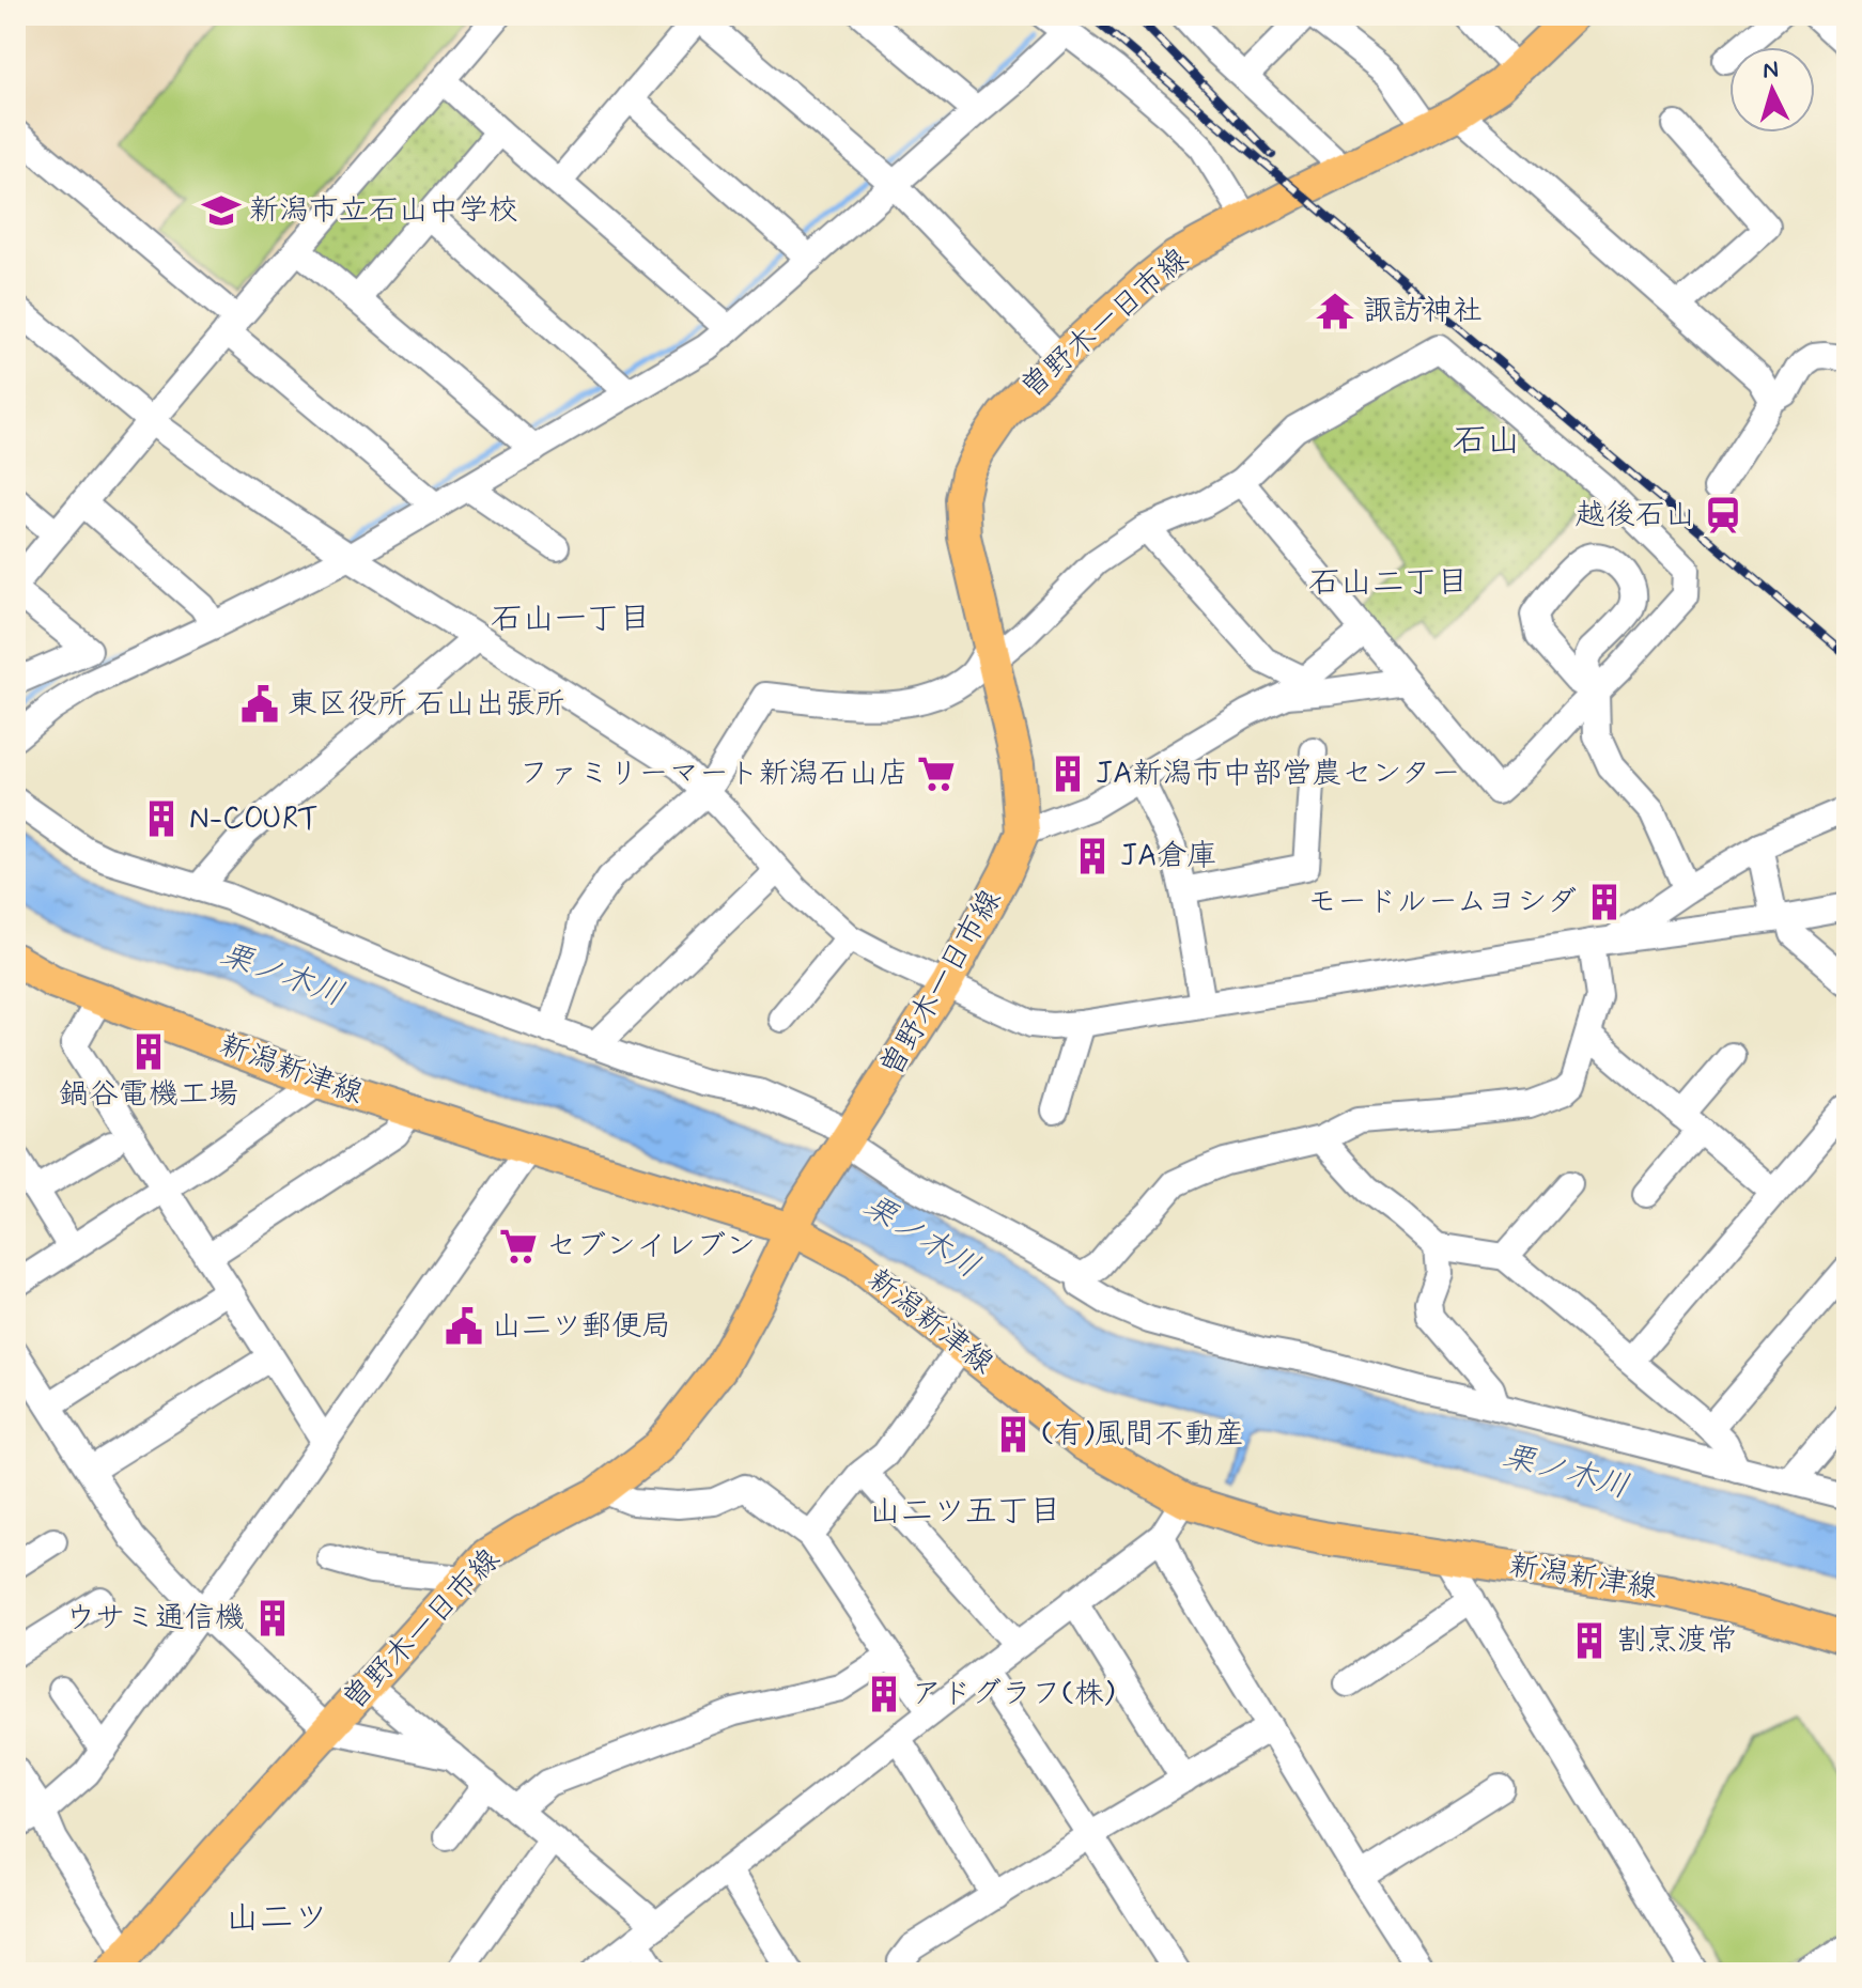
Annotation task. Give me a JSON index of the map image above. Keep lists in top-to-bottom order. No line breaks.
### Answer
{"streets":{"main road":["曽野木一日市線","新潟新津線"]},"crossings":[["曽野木一日市線","新潟新津線"]],"districts":["石山","石山二丁目","石山一丁目","山二ツ五丁目","山二ツ"],"water":["栗ノ木川"],"places":{"school or university":["新潟市立石山中学校"],"temple":["諏訪神社"],"station":["越後石山"],"public building":["東区役所 石山出張所","山二ツ郵便局"],"supermarket":["ファミリーマート新潟石山店","セブンイレブン"],"building":["JA新潟市中部営農センター","N-COURT","JA倉庫","モードルームヨシダ","鍋谷電機工場","(有)風間不動産","ウサミ通信機","割烹渡常","アドグラフ(株)"]},"north":"top"}
